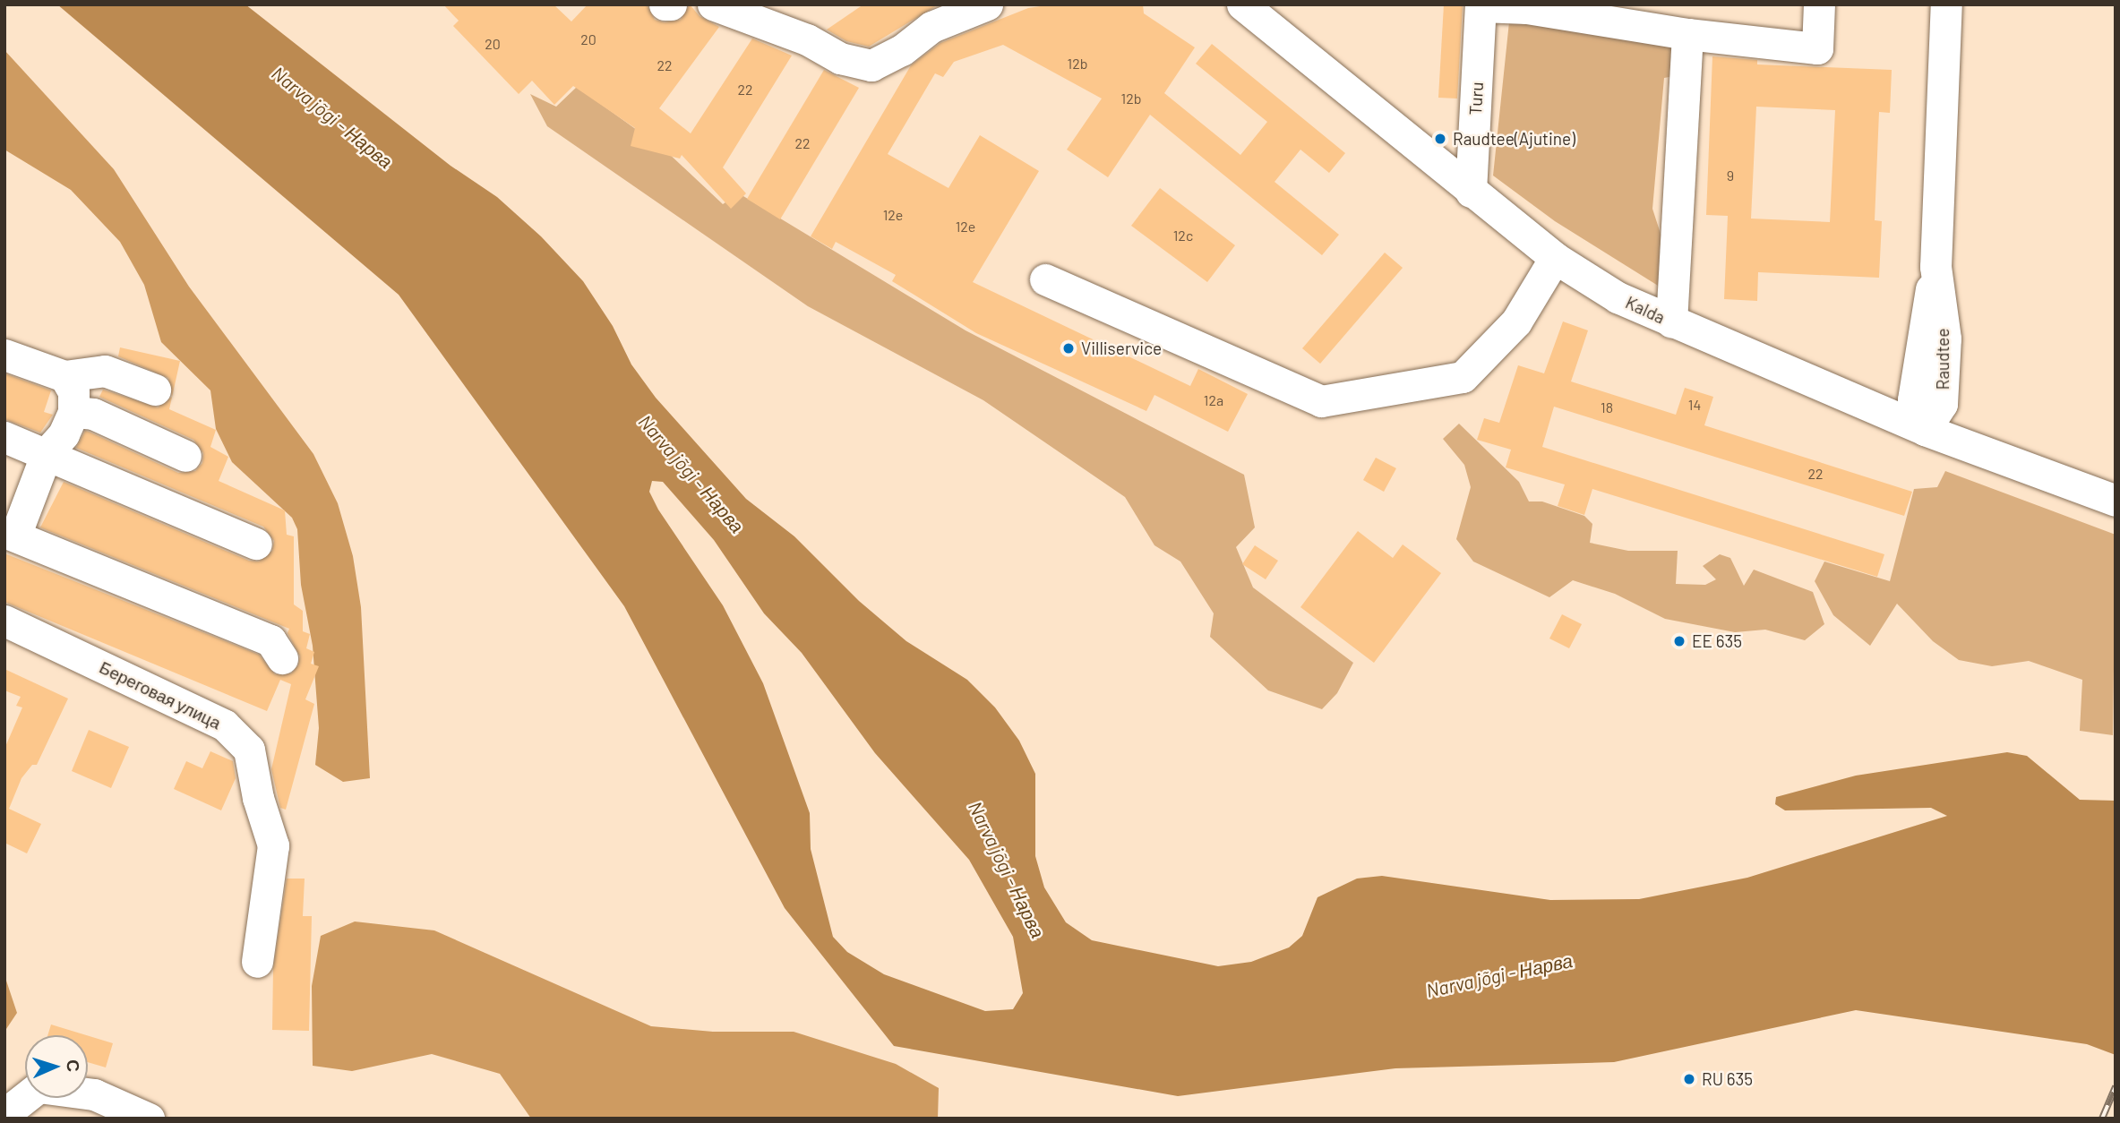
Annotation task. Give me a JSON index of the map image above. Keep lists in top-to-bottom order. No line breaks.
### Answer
{"streets":{"street":["Turu","Kalda","Raudtee","Береговая улица"]},"crossings":[["Turu","Kalda"],["Kalda","Raudtee"]],"water":["Narva jõgi - Нарва"],"places":["Raudtee(Ajutine)","Villiservice","EE 635","RU 635"],"house_numbers":["20","20","12b","22","22","12b","22","9","12e","12e","12c","12a","14","18","22"],"north":"right"}
